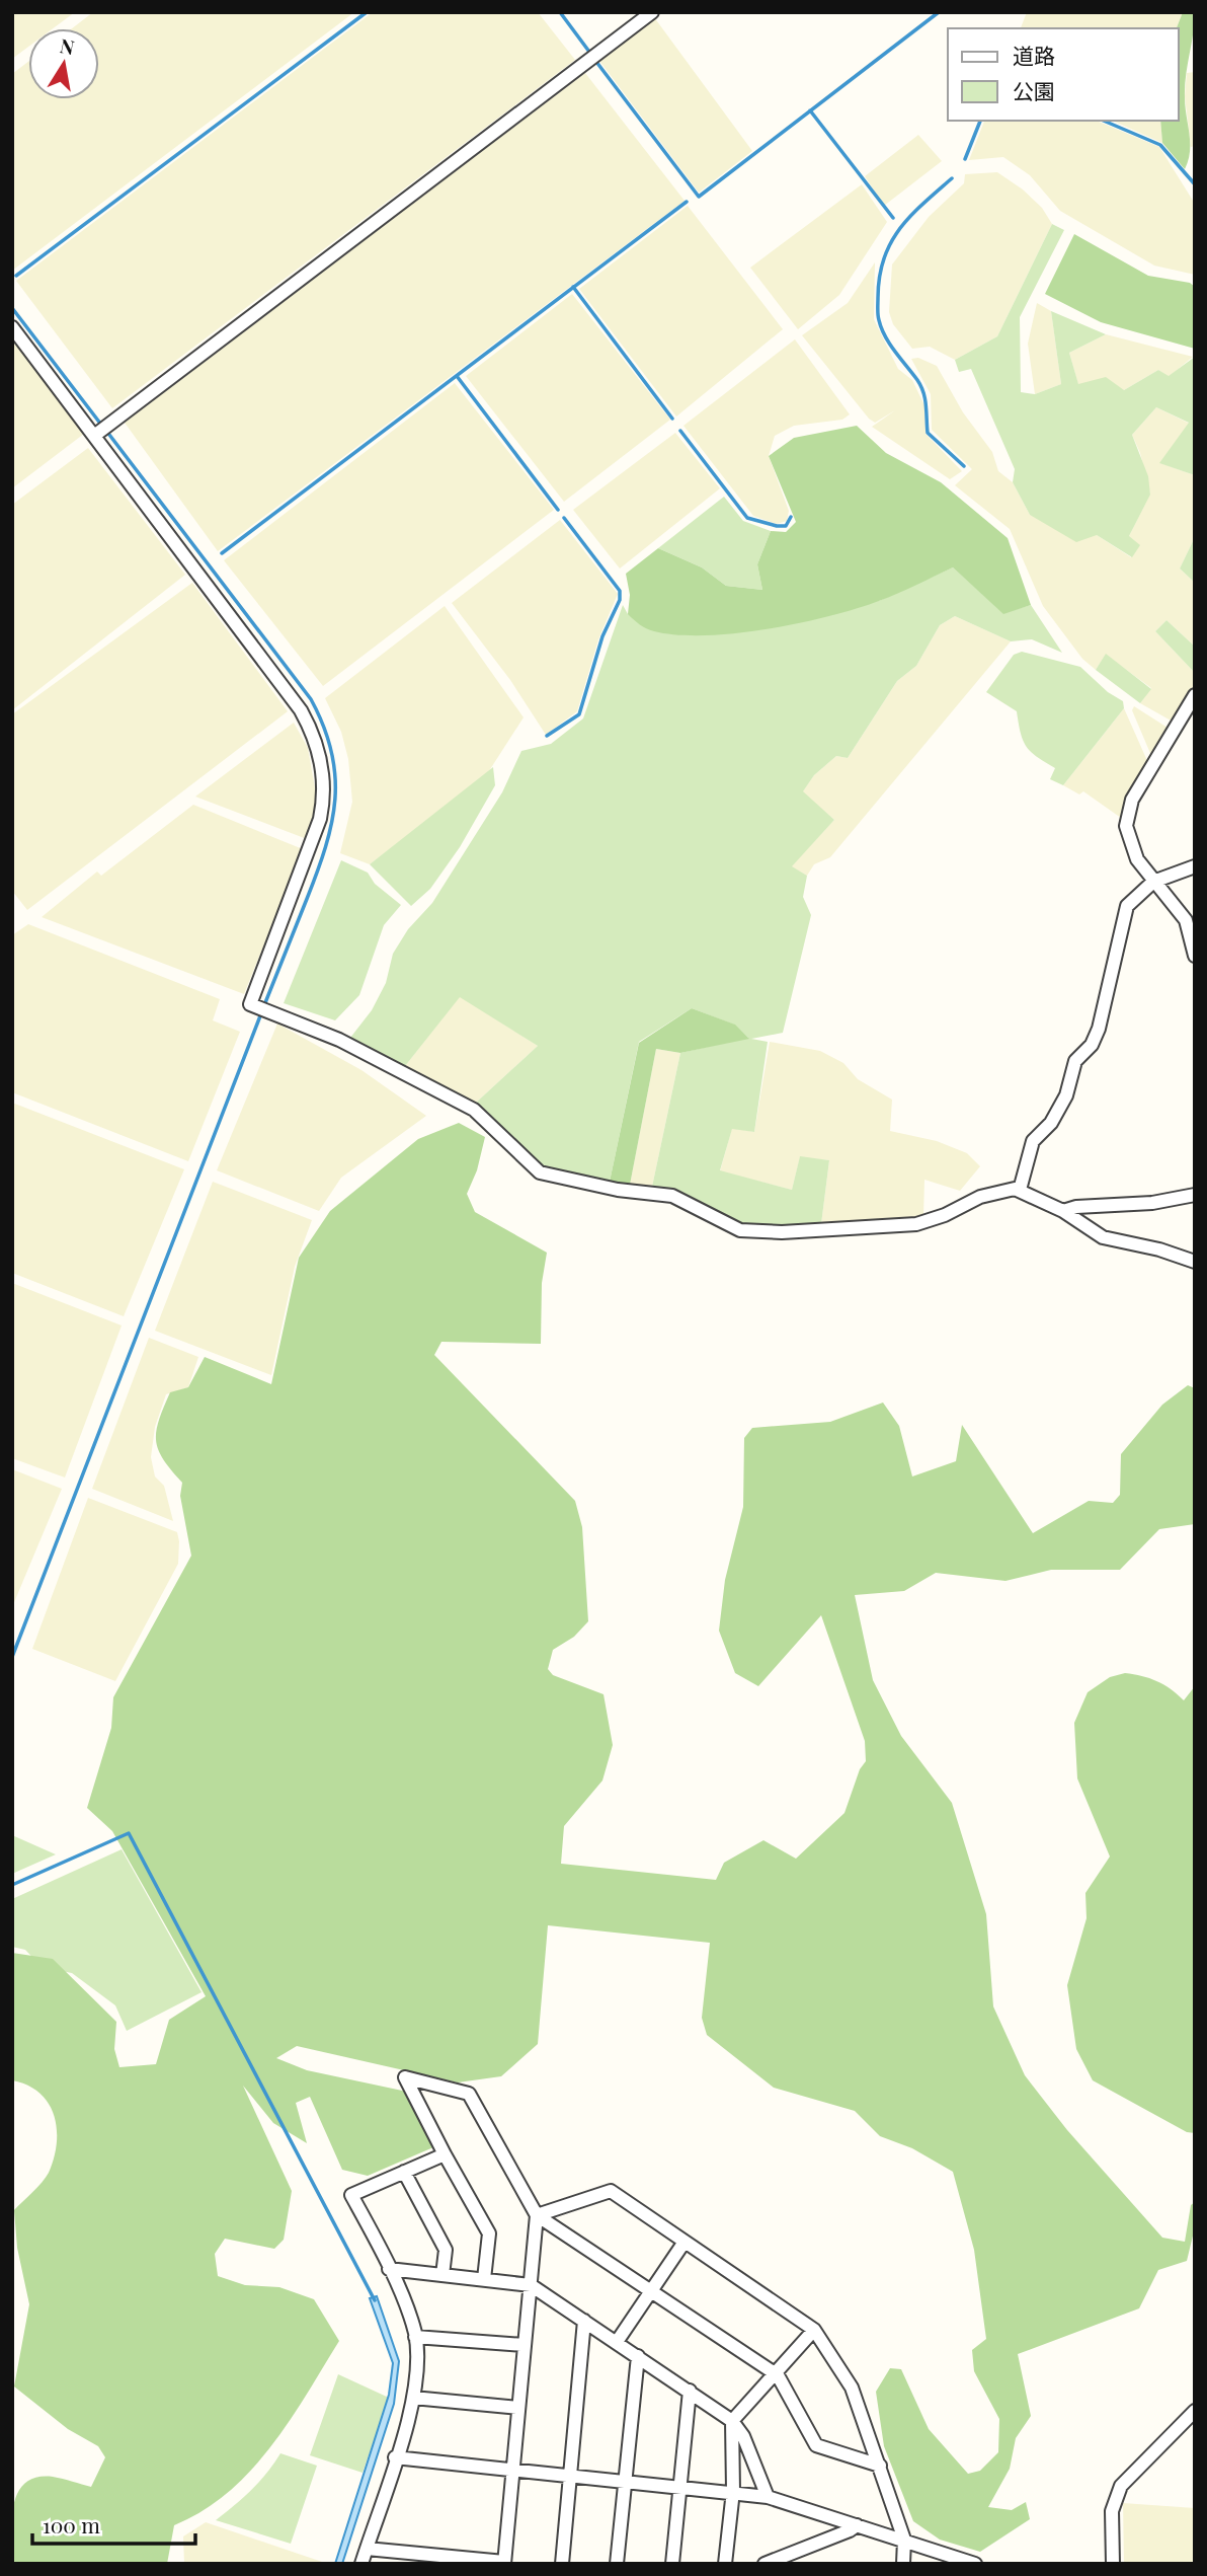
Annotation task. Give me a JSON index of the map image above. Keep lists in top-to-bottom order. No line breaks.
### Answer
{"legend":["道路","公園"],"scale_bar":"100 m","north":"top"}
